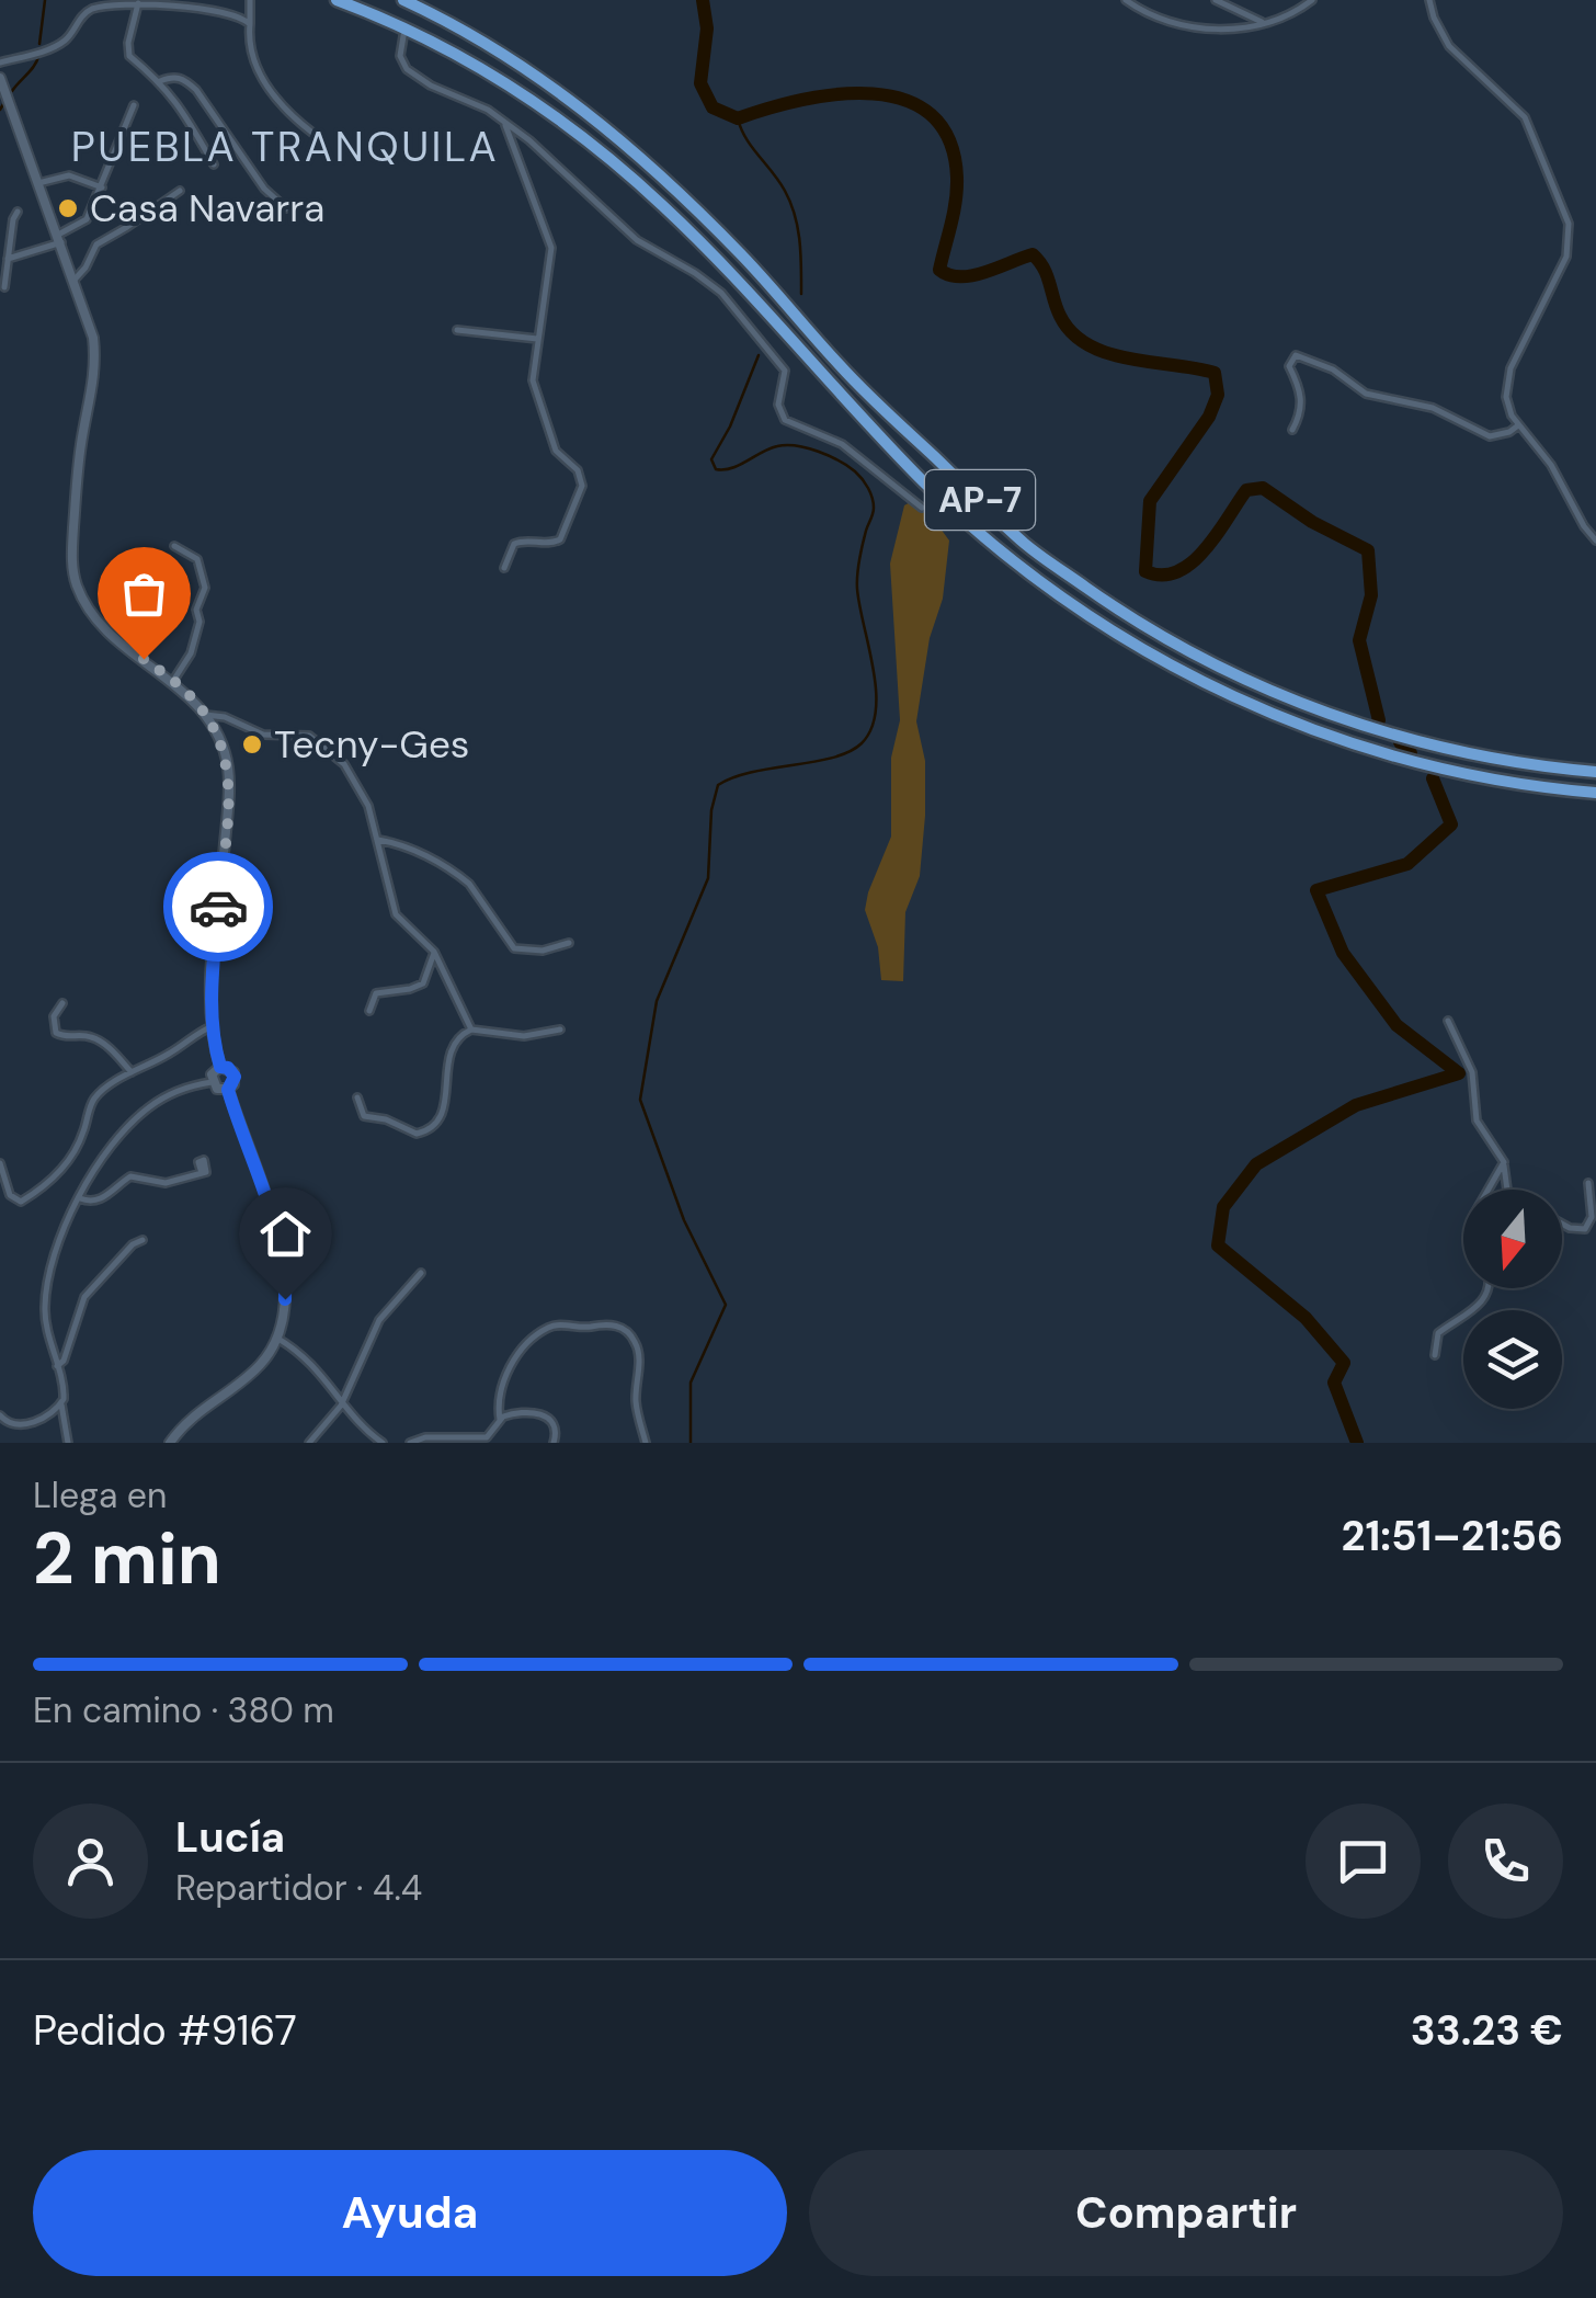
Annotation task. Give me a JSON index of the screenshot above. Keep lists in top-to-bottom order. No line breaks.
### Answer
{"streets":{"highway":["AP-7"]},"districts":["PUEBLA TRANQUILA"],"places":["Casa Navarra","Tecny-Ges"],"north":"bottom","page":{"heading":["2 min","Llega en","21:51–21:56"],"panel":["Lucía","Repartidor · 4.4","Pedido #9167","33.23 €"],"bar":"En camino · 380 m","buttons":["Ayuda","Compartir"]}}
